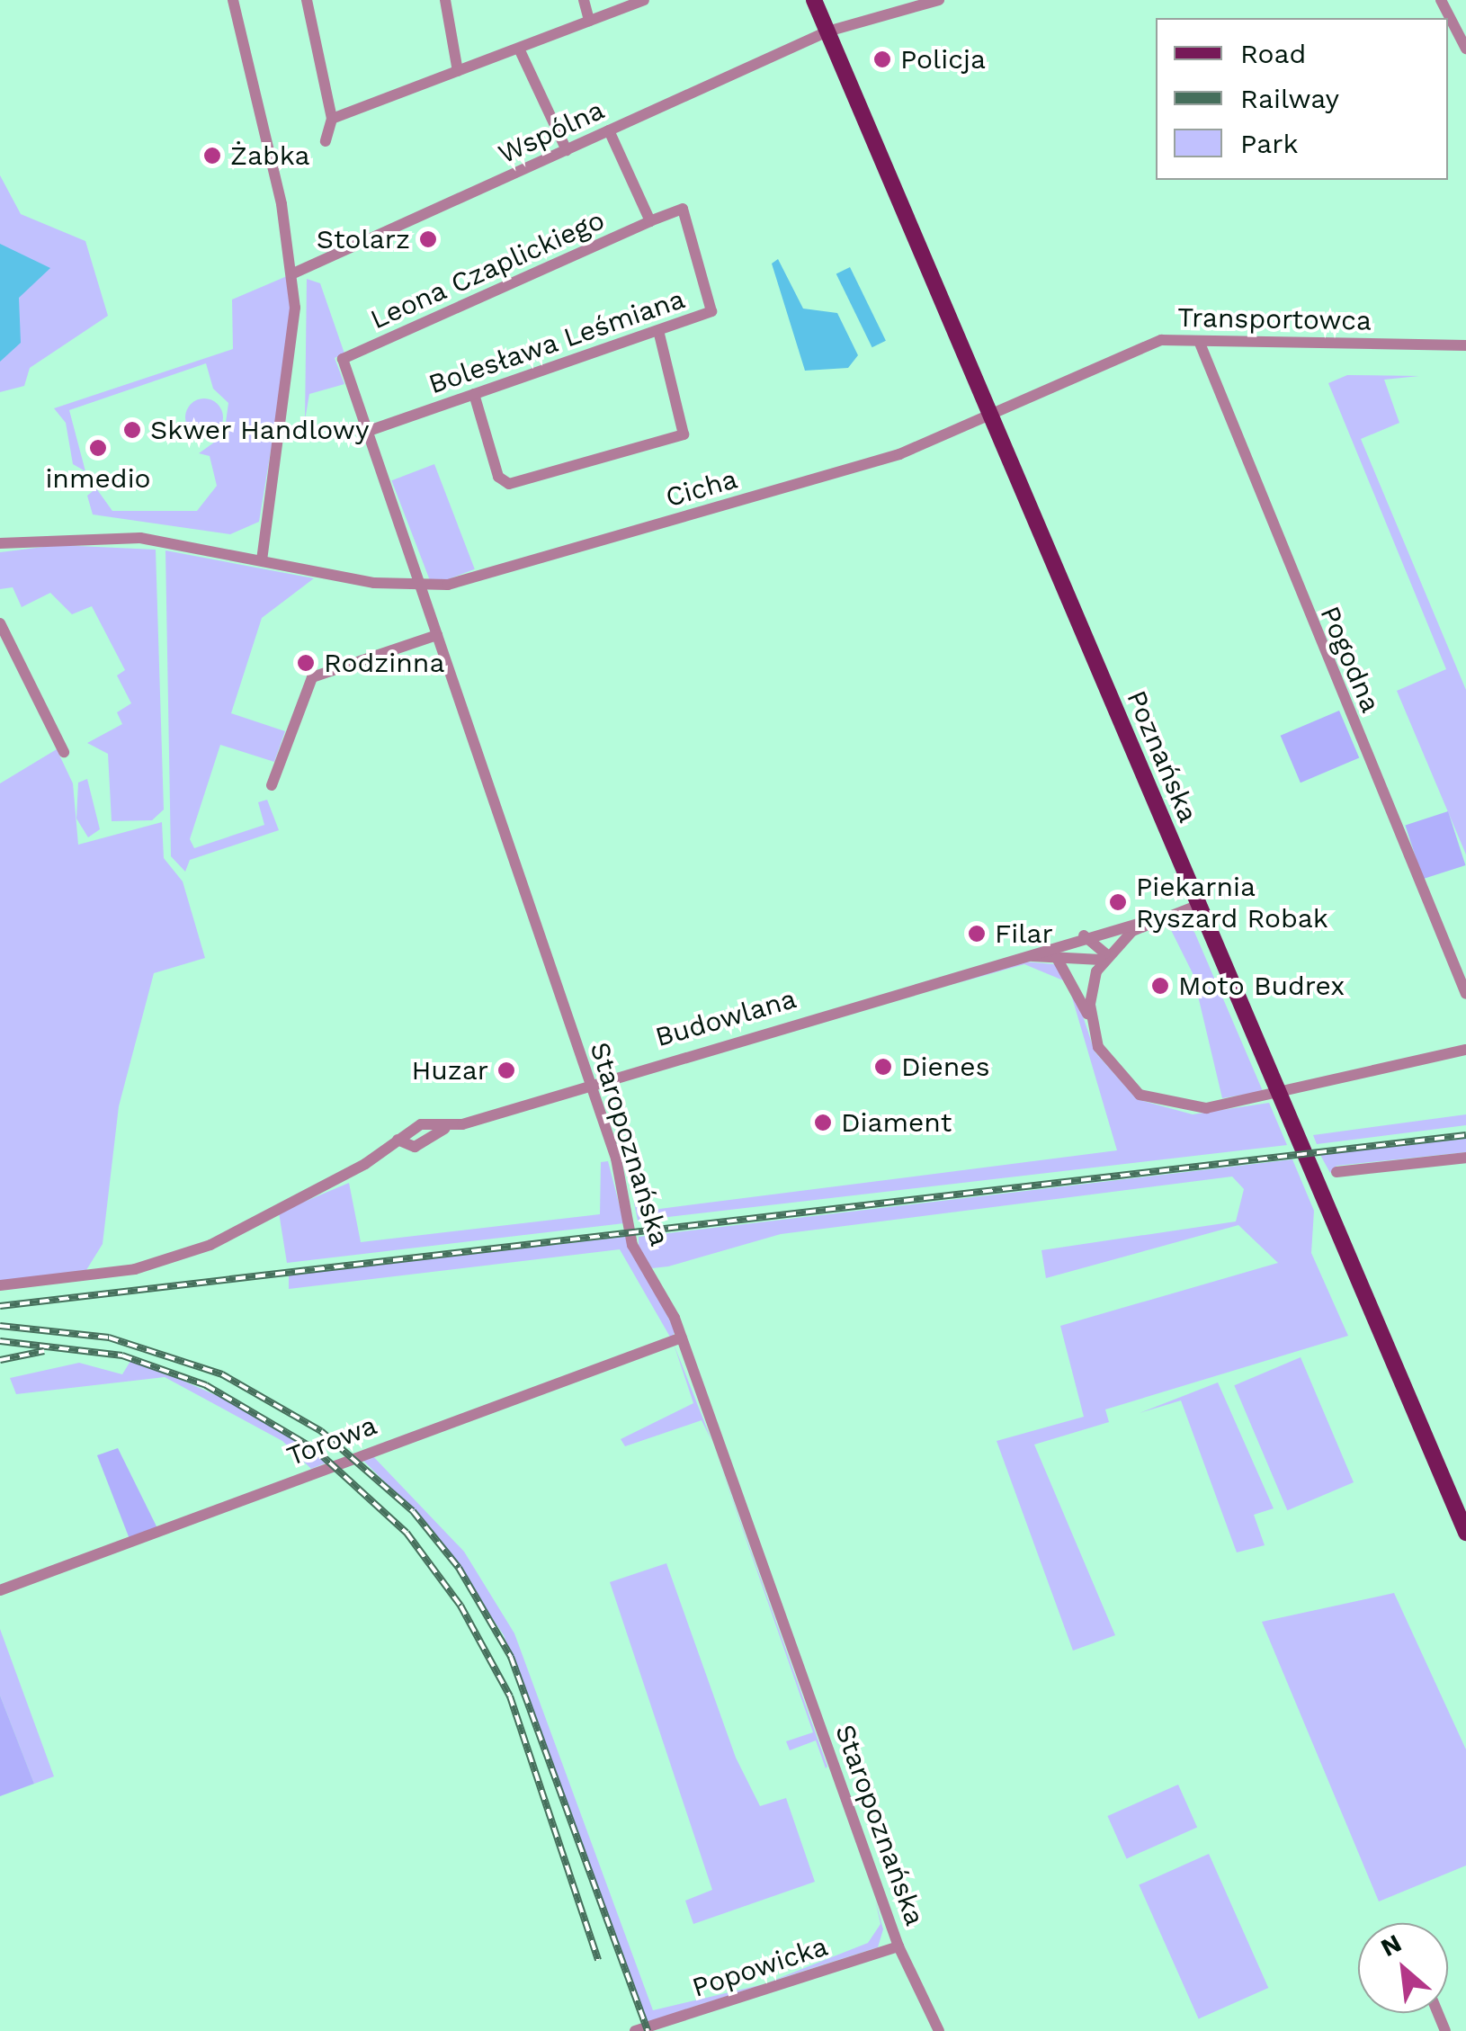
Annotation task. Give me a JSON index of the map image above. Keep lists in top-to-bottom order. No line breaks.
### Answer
{"streets":{"main road":["Poznańska"],"street":["Wspólna","Leona Czaplickiego","Transportowca","Bolesława Leśmiana","Cicha","Pogodna","Budowlana","Staropoznańska","Torowa","Popowicka"]},"crossings":[["Wspólna","Poznańska"],["Leona Czaplickiego","Bolesława Leśmiana"],["Leona Czaplickiego","Staropoznańska"],["Transportowca","Cicha"],["Transportowca","Pogodna"],["Transportowca","Poznańska"],["Bolesława Leśmiana","Staropoznańska"],["Cicha","Poznańska"],["Cicha","Staropoznańska"],["Budowlana","Staropoznańska"],["Staropoznańska","Torowa"],["Staropoznańska","Popowicka"]],"places":["Policja","Żabka","Stolarz","Skwer Handlowy","inmedio","Rodzinna","Piekarnia Ryszard Robak","Filar","Moto Budrex","Dienes","Huzar","Diament"],"legend":["Road","Railway","Park"],"north":"top left"}
